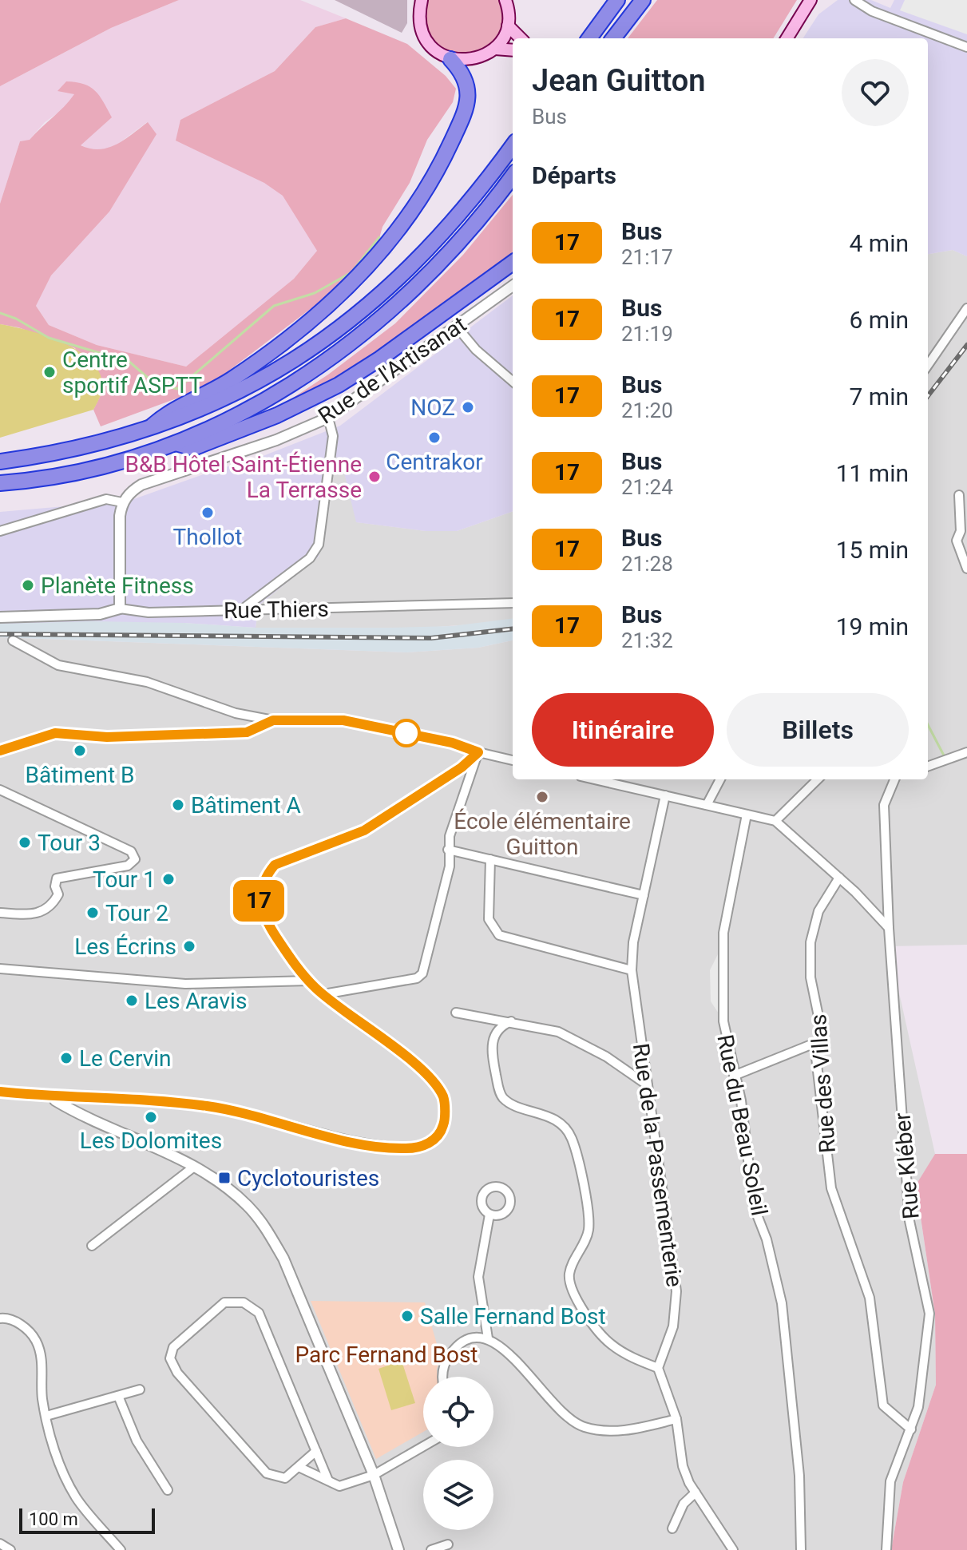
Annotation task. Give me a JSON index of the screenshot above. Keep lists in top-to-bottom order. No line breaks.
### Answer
{"streets":{"street":["Rue de l'Artisanat","Rue Thiers","Rue des Villas","Rue du Beau Soleil","Rue de la Passementerie","Rue Kléber"]},"crossings":[["Rue des Villas","Rue Kléber"]],"parks":["Parc Fernand Bost"],"places":{"other":["Centre sportif ASPTT","NOZ","Centrakor","B&B Hôtel Saint-Étienne La Terrasse","Thollot","Planète Fitness","Bâtiment B","École élémentaire Guitton","Bâtiment A","Tour 3","Tour 1","Tour 2","Les Écrins","Les Aravis","Le Cervin","Les Dolomites","Salle Fernand Bost"],"transit":["Cyclotouristes"]},"lines":["bus line 17"],"scale_bar":"100 m","page":{"on_map":"17","heading":[["Jean Guitton","Bus"],"Départs"],"list":[{"mark":"17","name":"Bus","note":"21:17","value":"4 min"},{"mark":"17","name":"Bus","note":"21:19","value":"6 min"},{"mark":"17","name":"Bus","note":"21:20","value":"7 min"},{"mark":"17","name":"Bus","note":"21:24","value":"11 min"},{"mark":"17","name":"Bus","note":"21:28","value":"15 min"},{"mark":"17","name":"Bus","note":"21:32","value":"19 min"}],"buttons":["Itinéraire","Billets"],"scale":"100 m"}}
